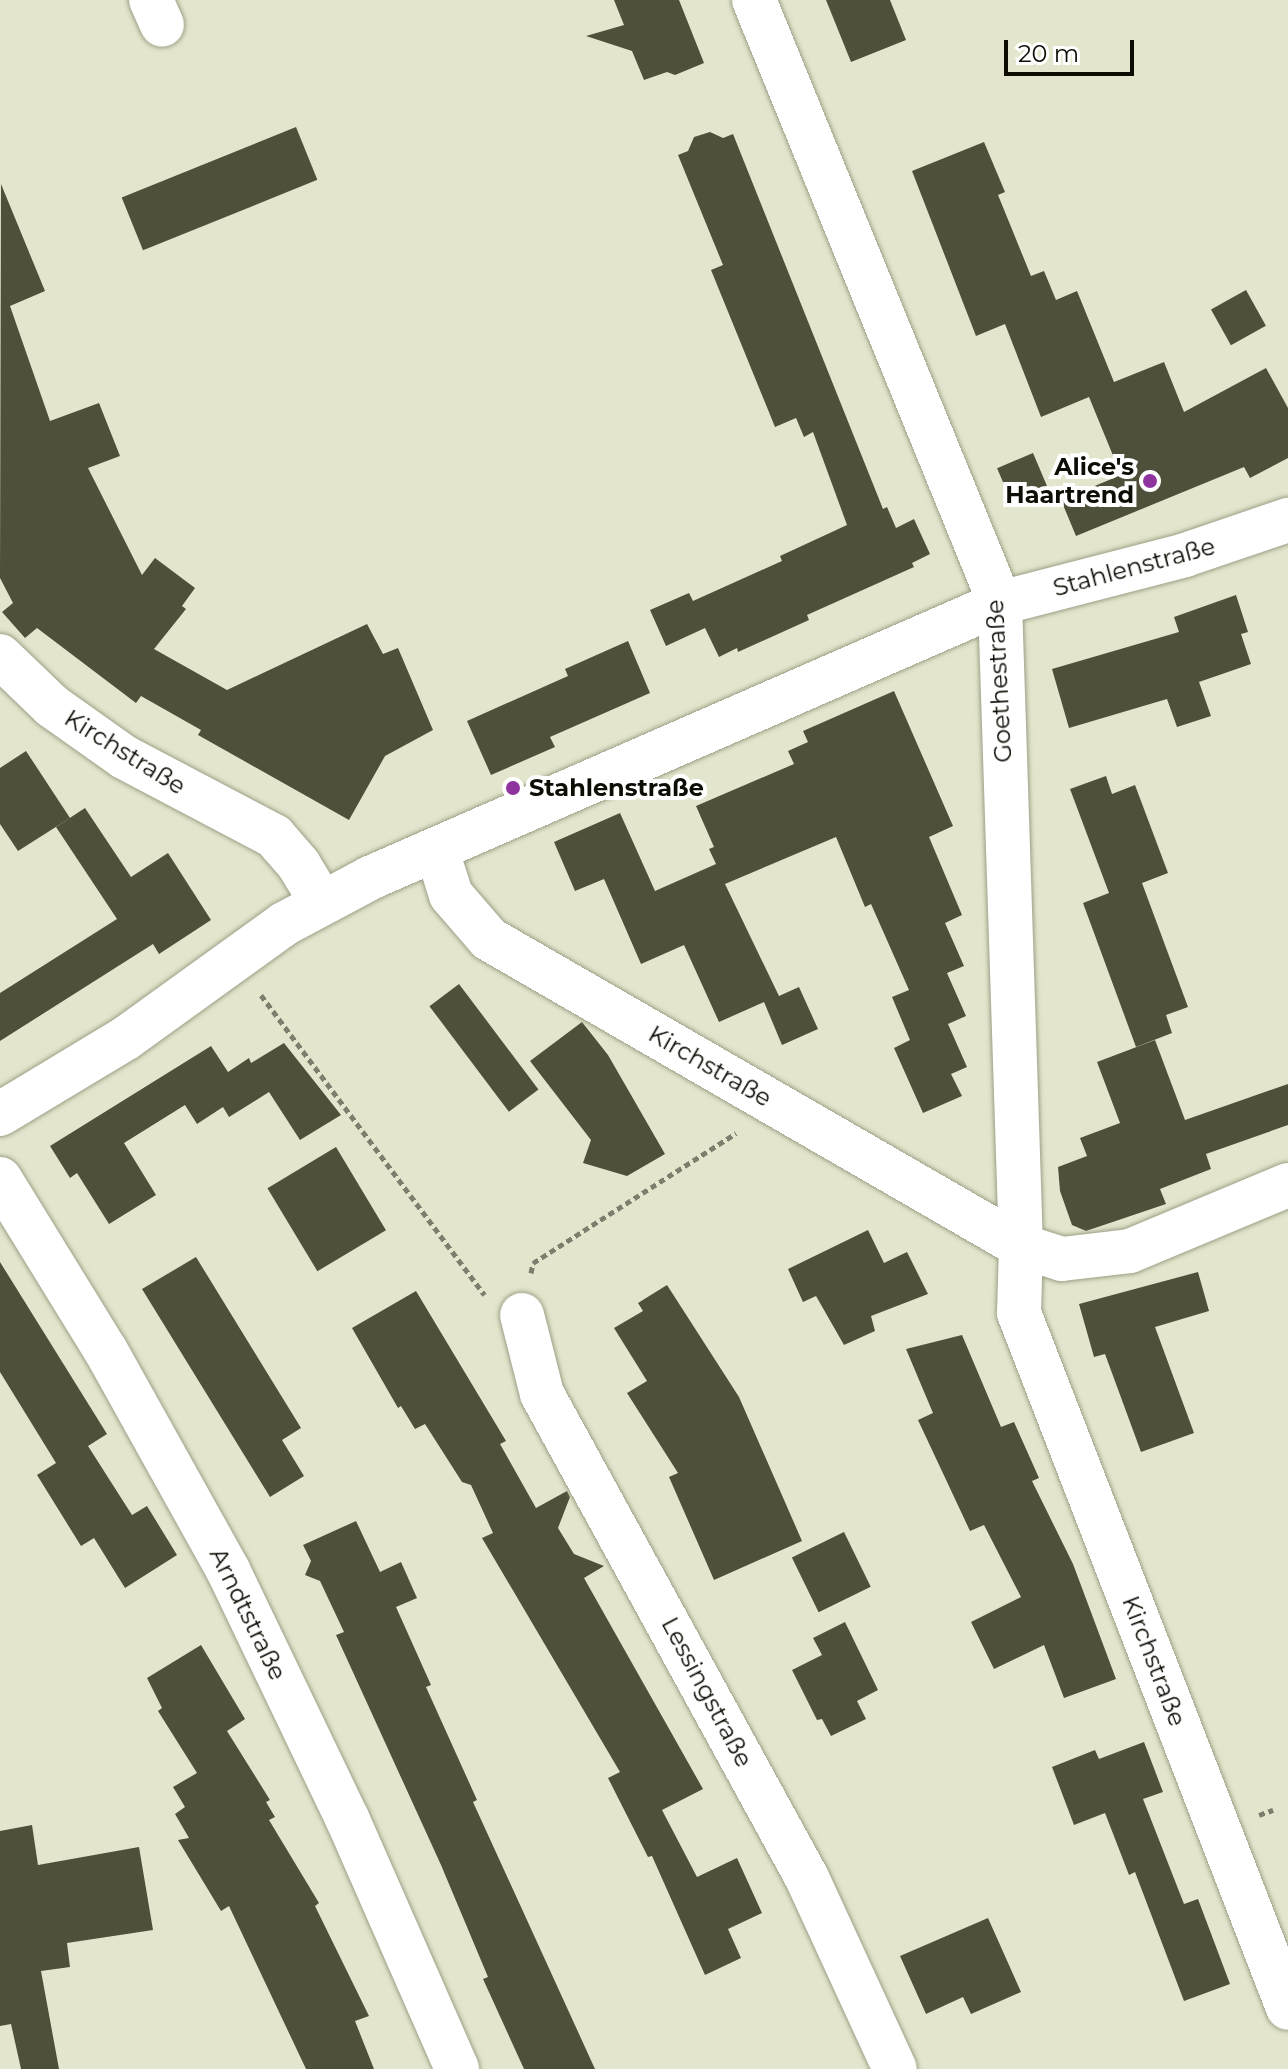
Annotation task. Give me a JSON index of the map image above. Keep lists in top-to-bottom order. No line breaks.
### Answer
{"streets":{"street":["Stahlenstraße","Goethestraße","Kirchstraße","Arndtstraße","Lessingstraße"]},"crossings":[["Stahlenstraße","Goethestraße"],["Stahlenstraße","Kirchstraße"],["Goethestraße","Kirchstraße"]],"places":["Alice's Haartrend","Stahlenstraße"],"scale_bar":"20 m"}
